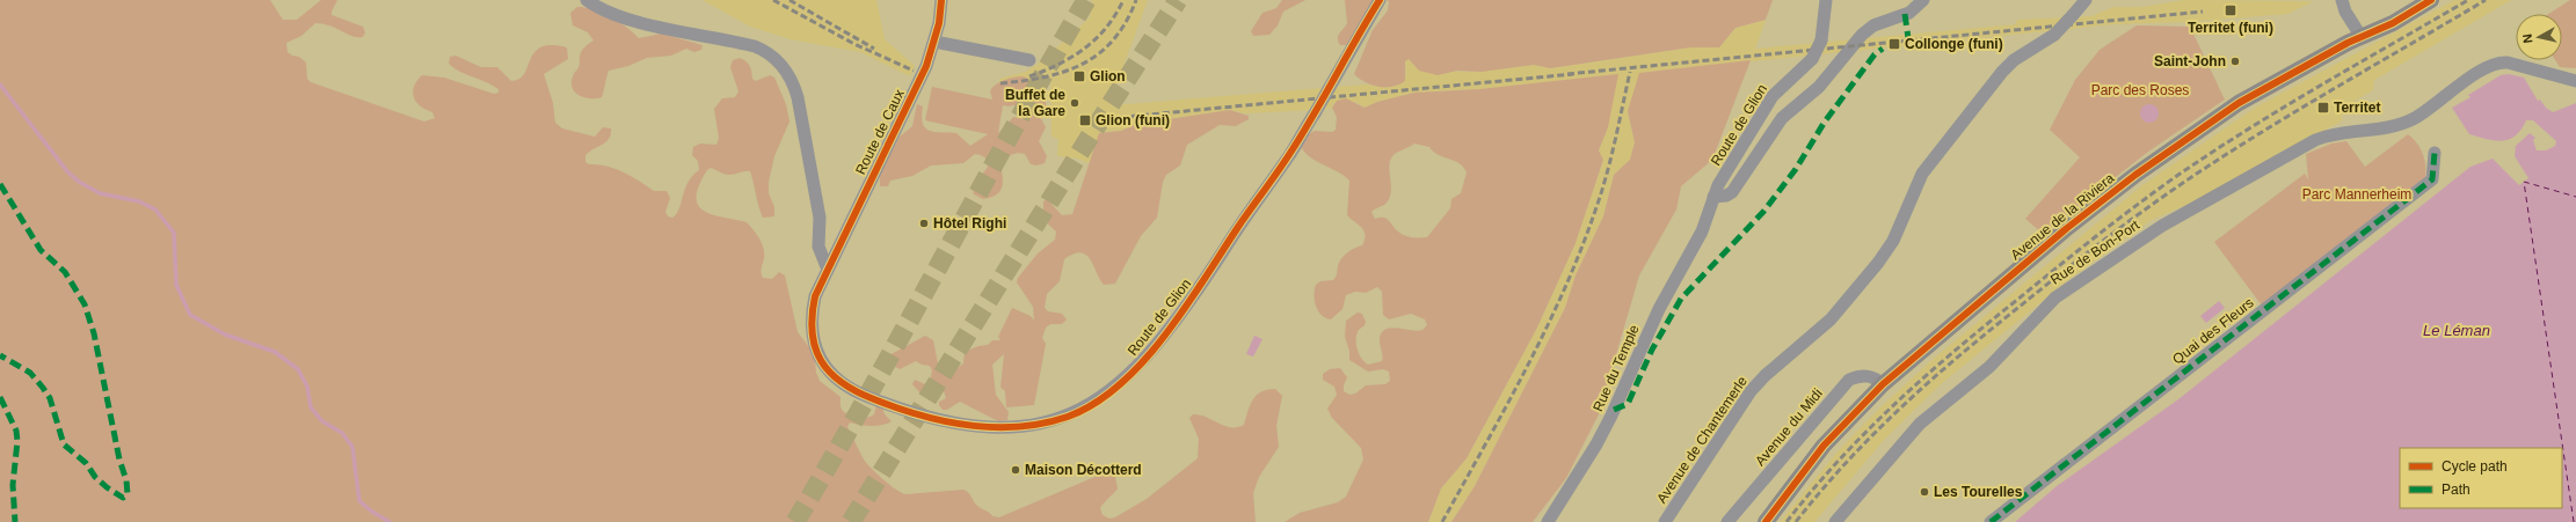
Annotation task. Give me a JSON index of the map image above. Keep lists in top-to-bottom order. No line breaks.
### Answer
{"streets":{"main road":["Avenue de la Riviera"],"street":["Route de Glion","Route de Caux","Rue de Bon-Port","Quai des Fleurs","Rue du Temple","Avenue du Midi","Avenue de Chantemerle"]},"crossings":[["Route de Glion","Route de Caux"],["Route de Glion","Rue du Temple"],["Avenue de la Riviera","Avenue du Midi"]],"water":["Le Léman"],"parks":["Parc des Roses","Parc Mannerheim"],"places":{"transit":["Territet (funi)","Collonge (funi)","Glion","Territet","Glion (funi)"],"other":["Saint-John","Buffet de la Gare","Hôtel Righi","Maison Décotterd","Les Tourelles"]},"legend":["Cycle path","Path"],"north":"left"}
